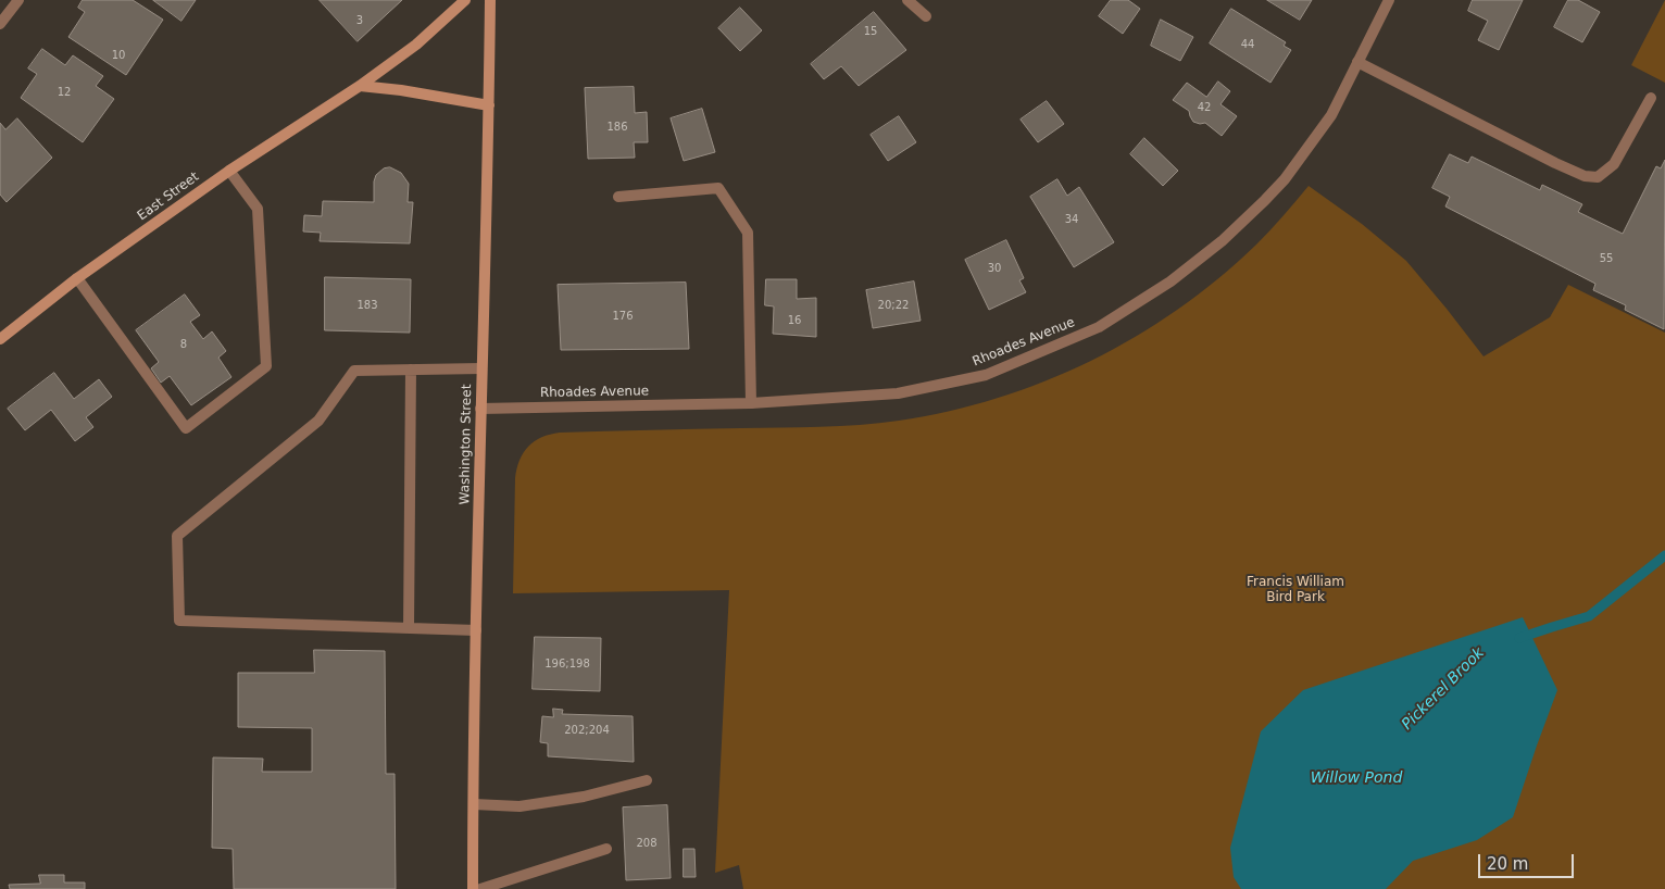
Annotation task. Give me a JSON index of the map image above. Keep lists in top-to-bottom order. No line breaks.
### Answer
{"streets":{"main road":["East Street","Washington Street"],"street":["Rhoades Avenue"]},"crossings":[["Rhoades Avenue","Washington Street"]],"water":["Pickerel Brook","Willow Pond"],"parks":["Francis William Bird Park"],"house_numbers":["3","15","44","10","12","42","186","34","55","30","183","20;22","176","16","8","196;198","202;204","208"],"scale_bar":"20 m"}
